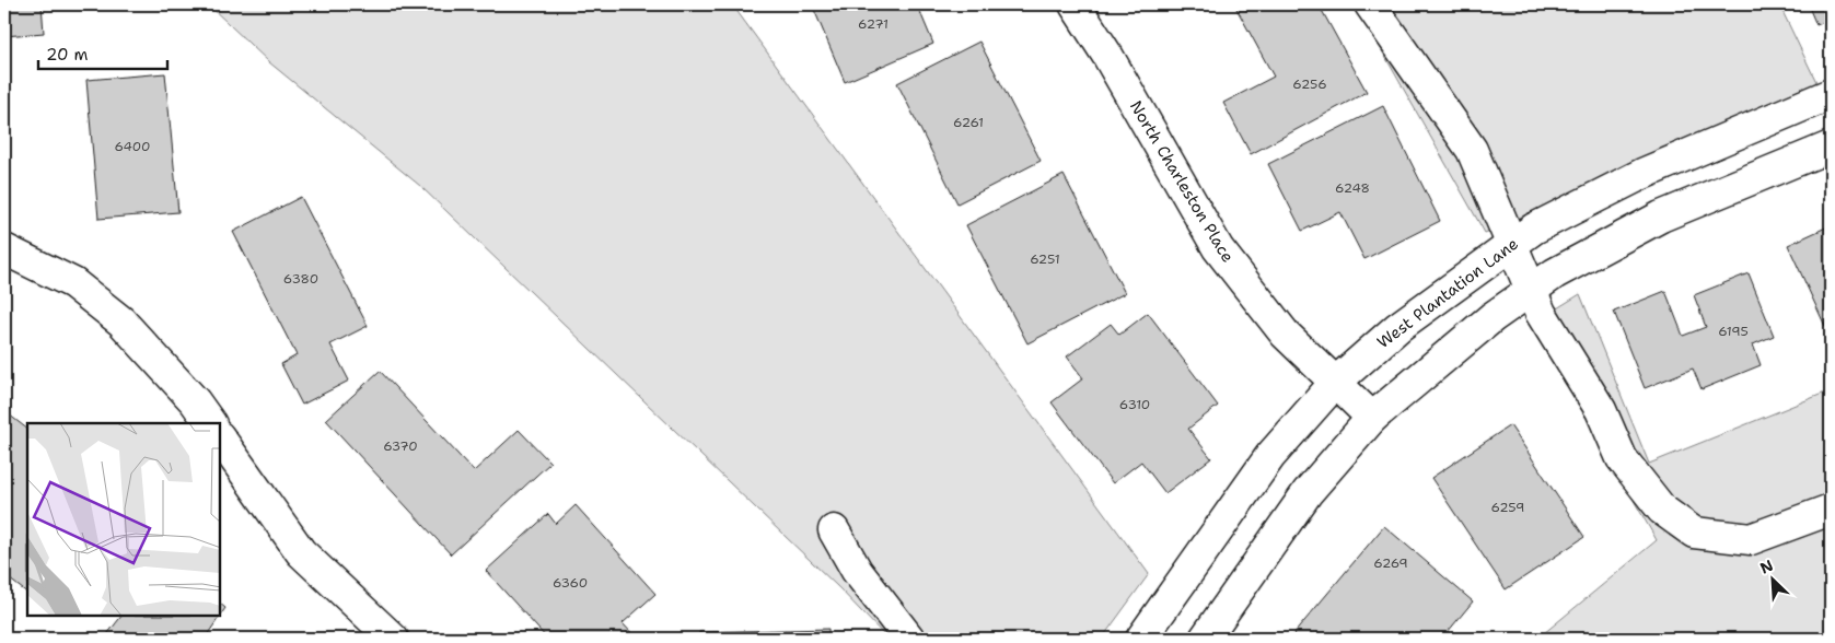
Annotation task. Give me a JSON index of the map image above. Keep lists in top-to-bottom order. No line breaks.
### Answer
{"streets":{"street":["North Charleston Place","West Plantation Lane"]},"crossings":[["North Charleston Place","West Plantation Lane"]],"house_numbers":["6271","6256","6261","6400","6248","6251","6380","6195","6310","6370","6259","6269","6360"],"scale_bar":"20 m","north":"top left"}
